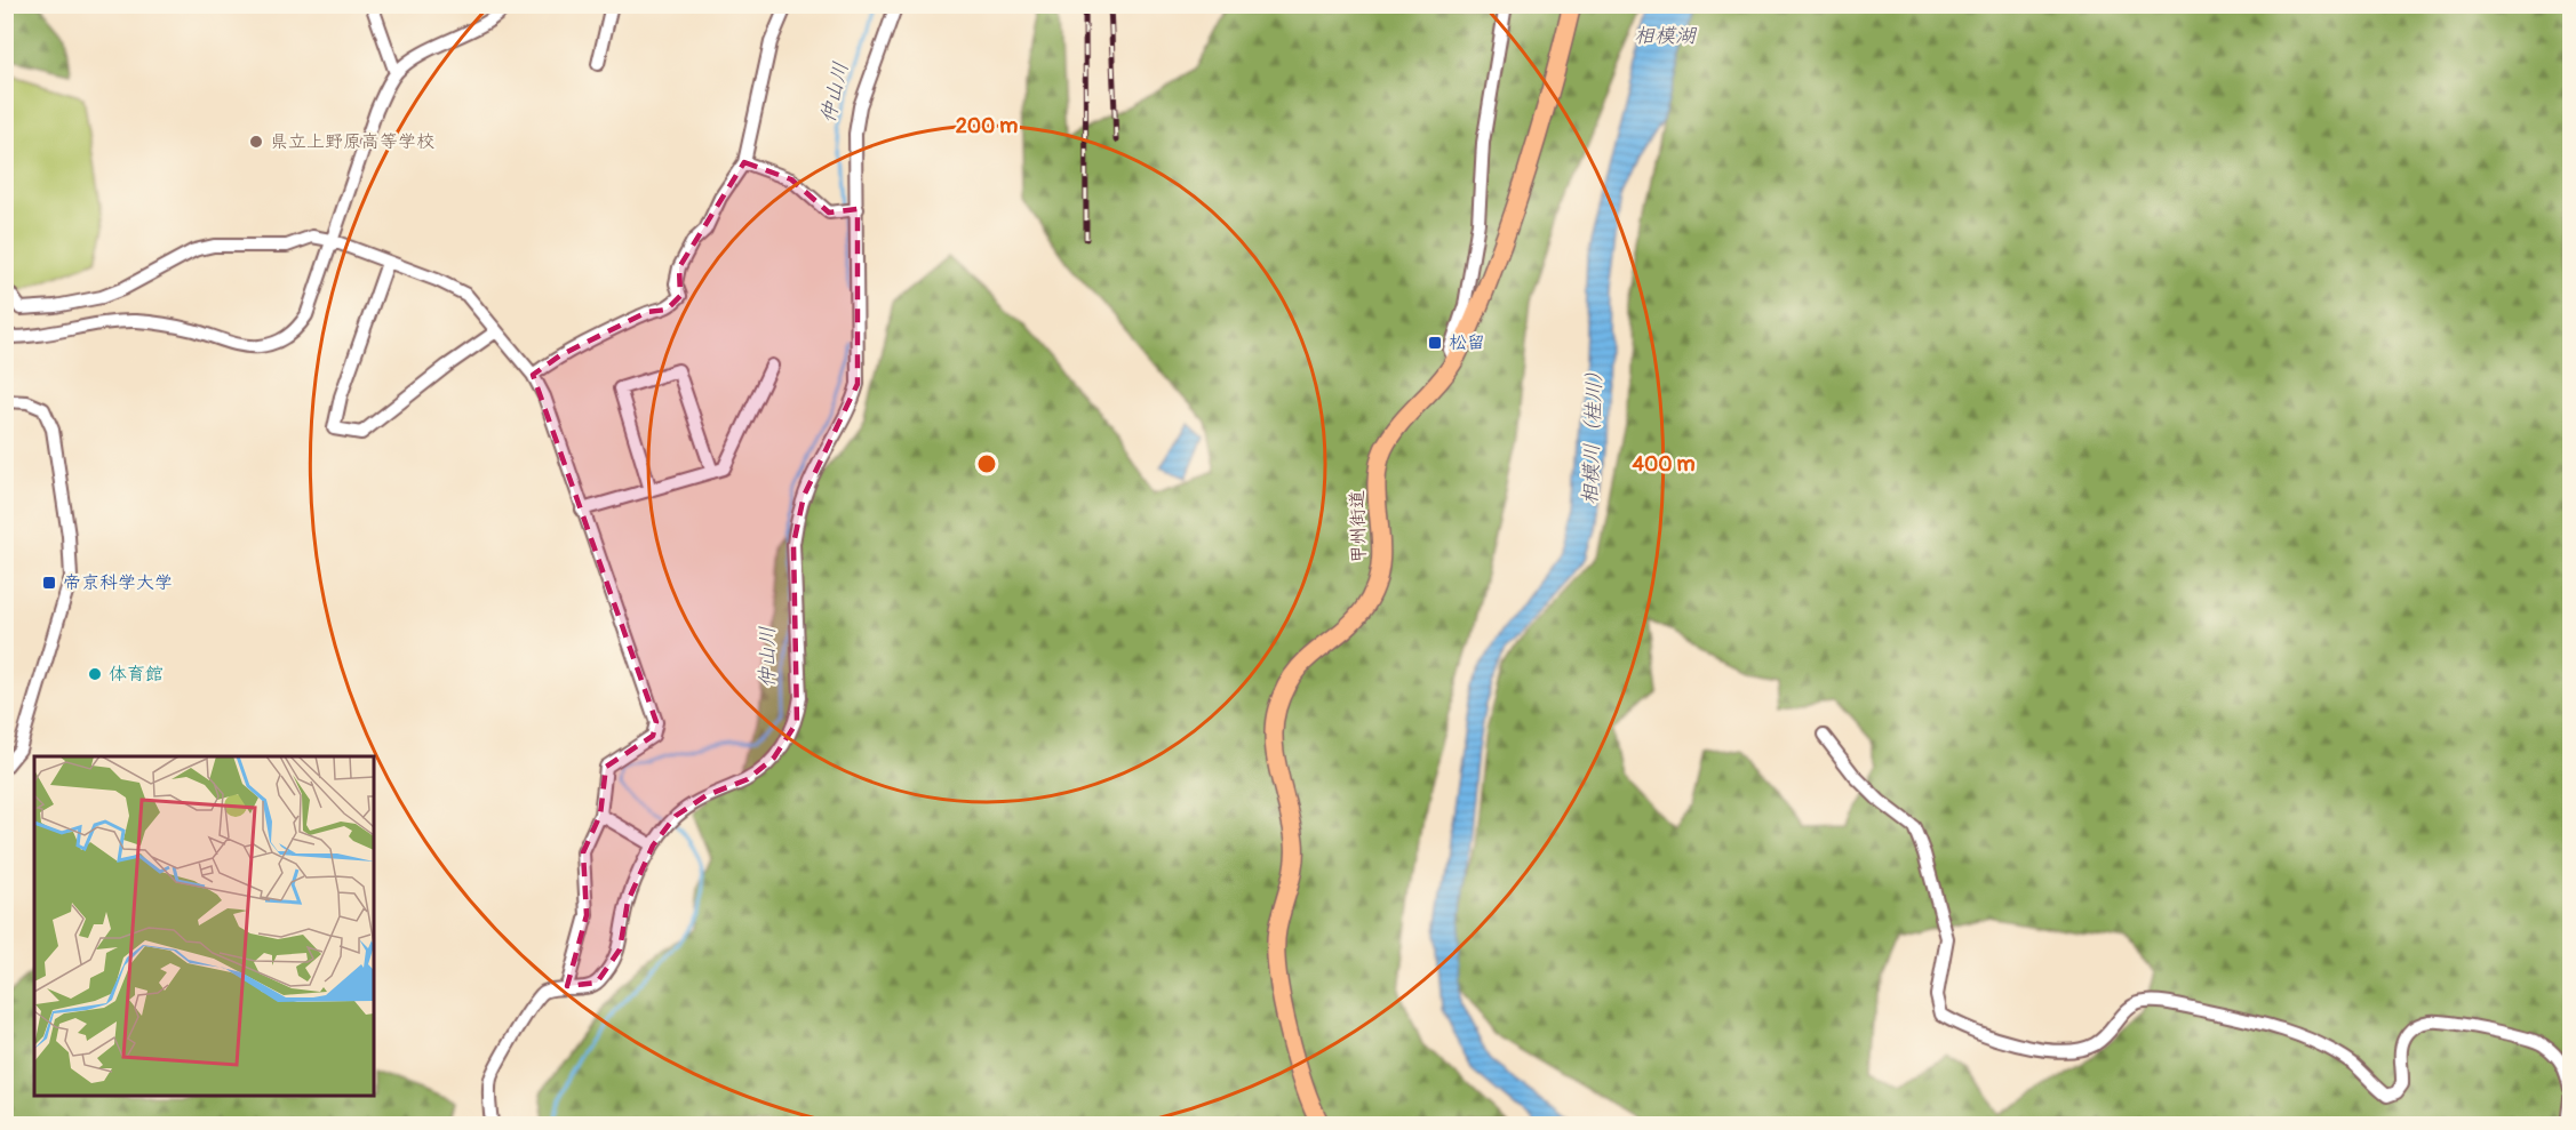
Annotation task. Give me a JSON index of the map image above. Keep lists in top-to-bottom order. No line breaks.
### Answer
{"streets":{"highway":["甲州街道"]},"water":["相模湖","仲山川","相模川（桂川）"],"places":{"other":["県立上野原高等学校","体育館"],"transit":["松留","帝京科学大学"]},"rings":["200 m","400 m"]}
